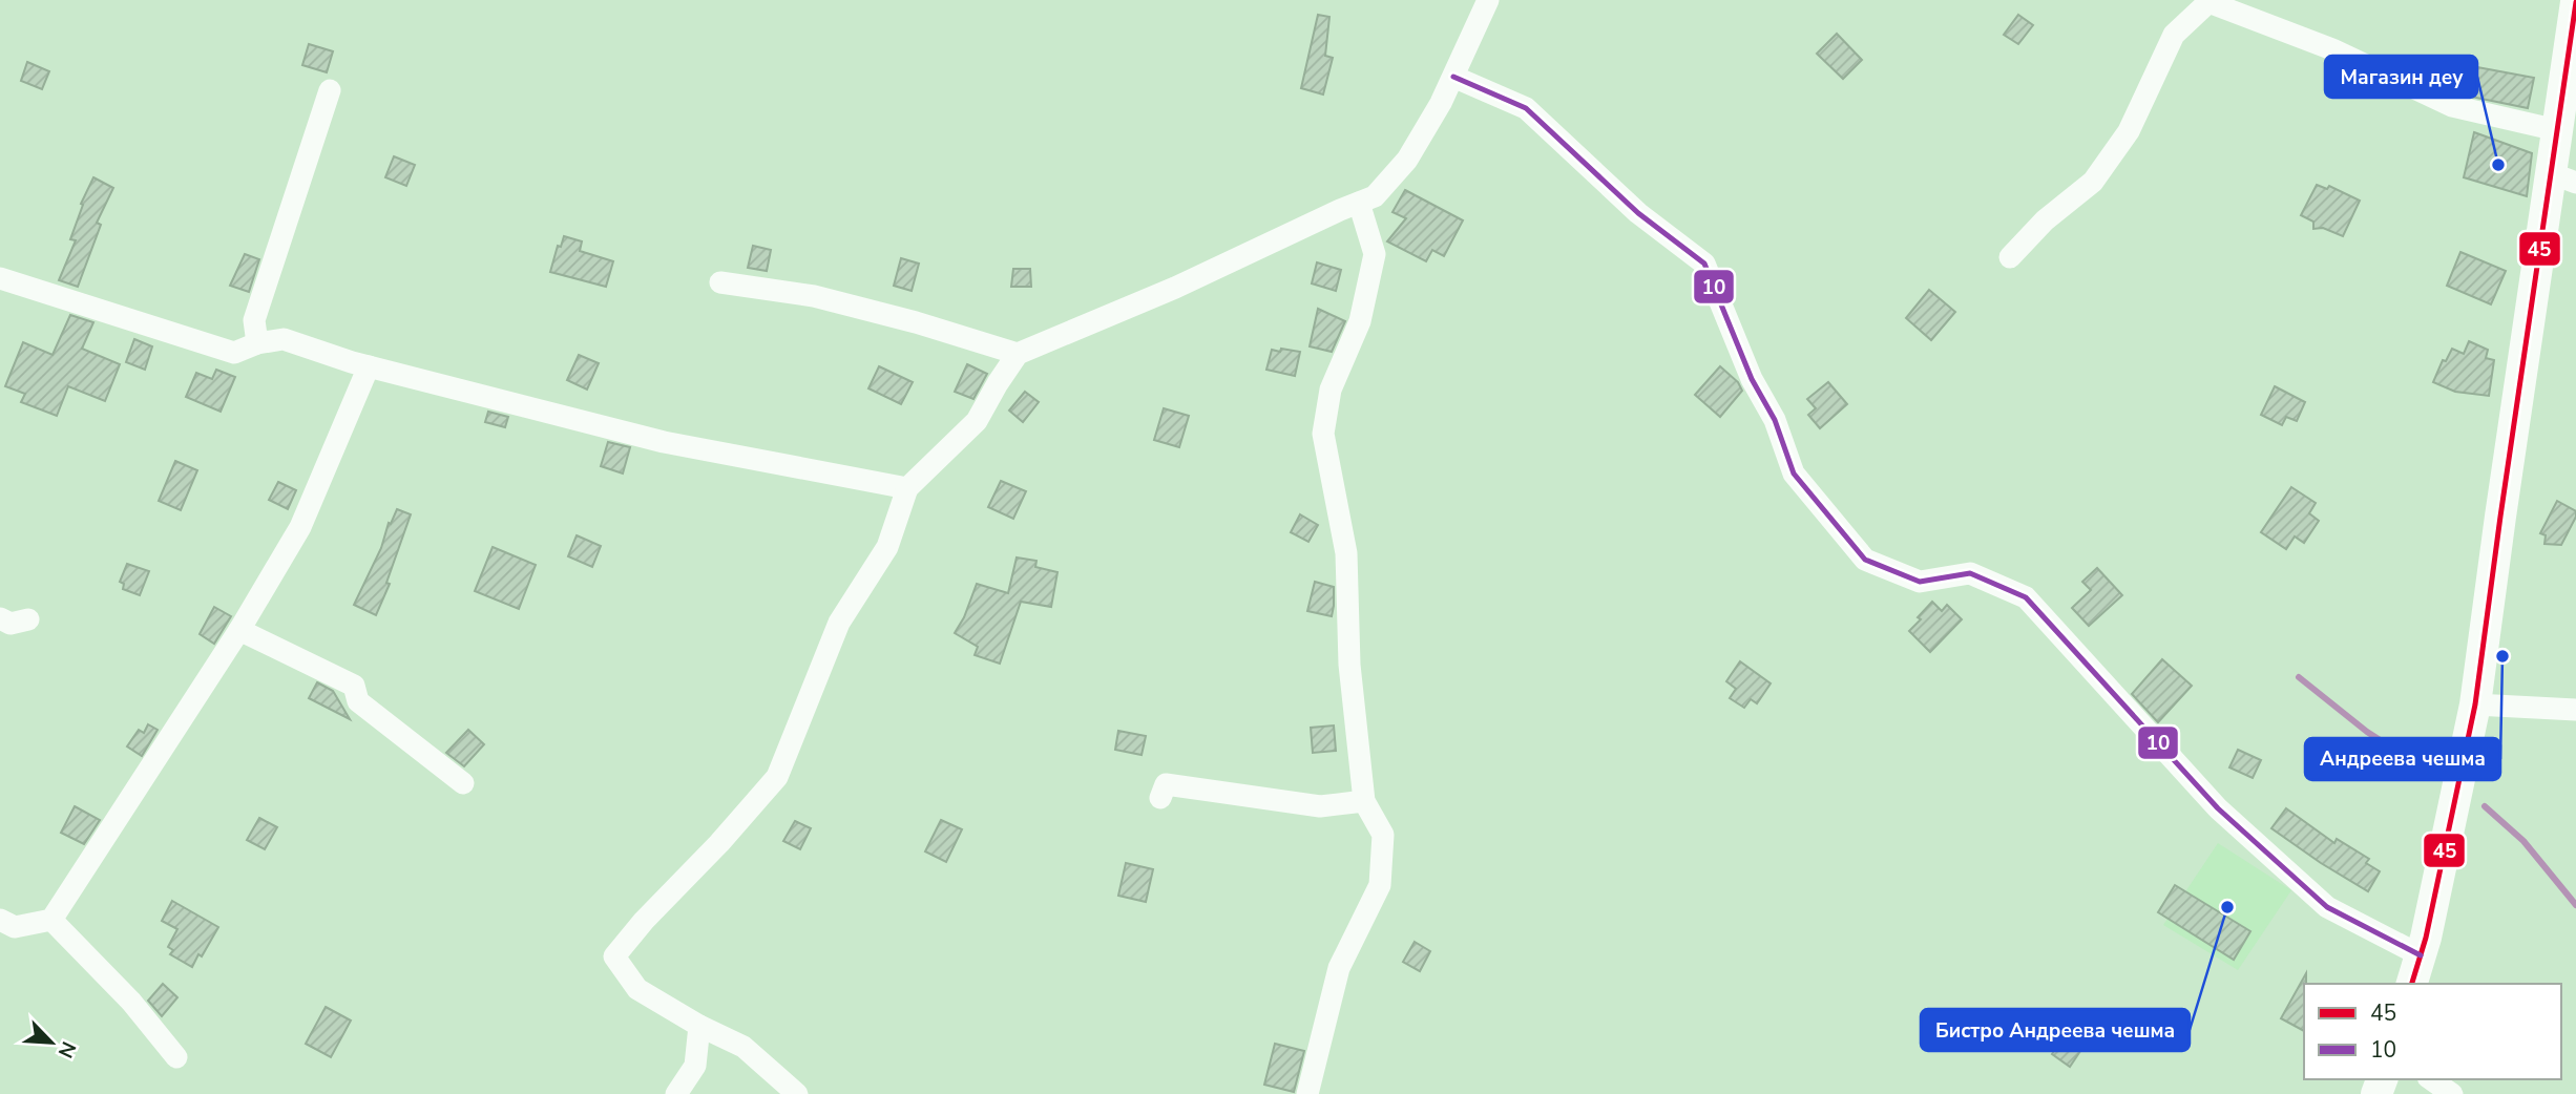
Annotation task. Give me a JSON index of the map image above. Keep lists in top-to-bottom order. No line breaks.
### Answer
{"places":["Магазин деу","Андреева чешма","Бистро Андреева чешма"],"lines":["transit line 45","transit line 10"],"legend":["45","10"],"north":"bottom right"}
